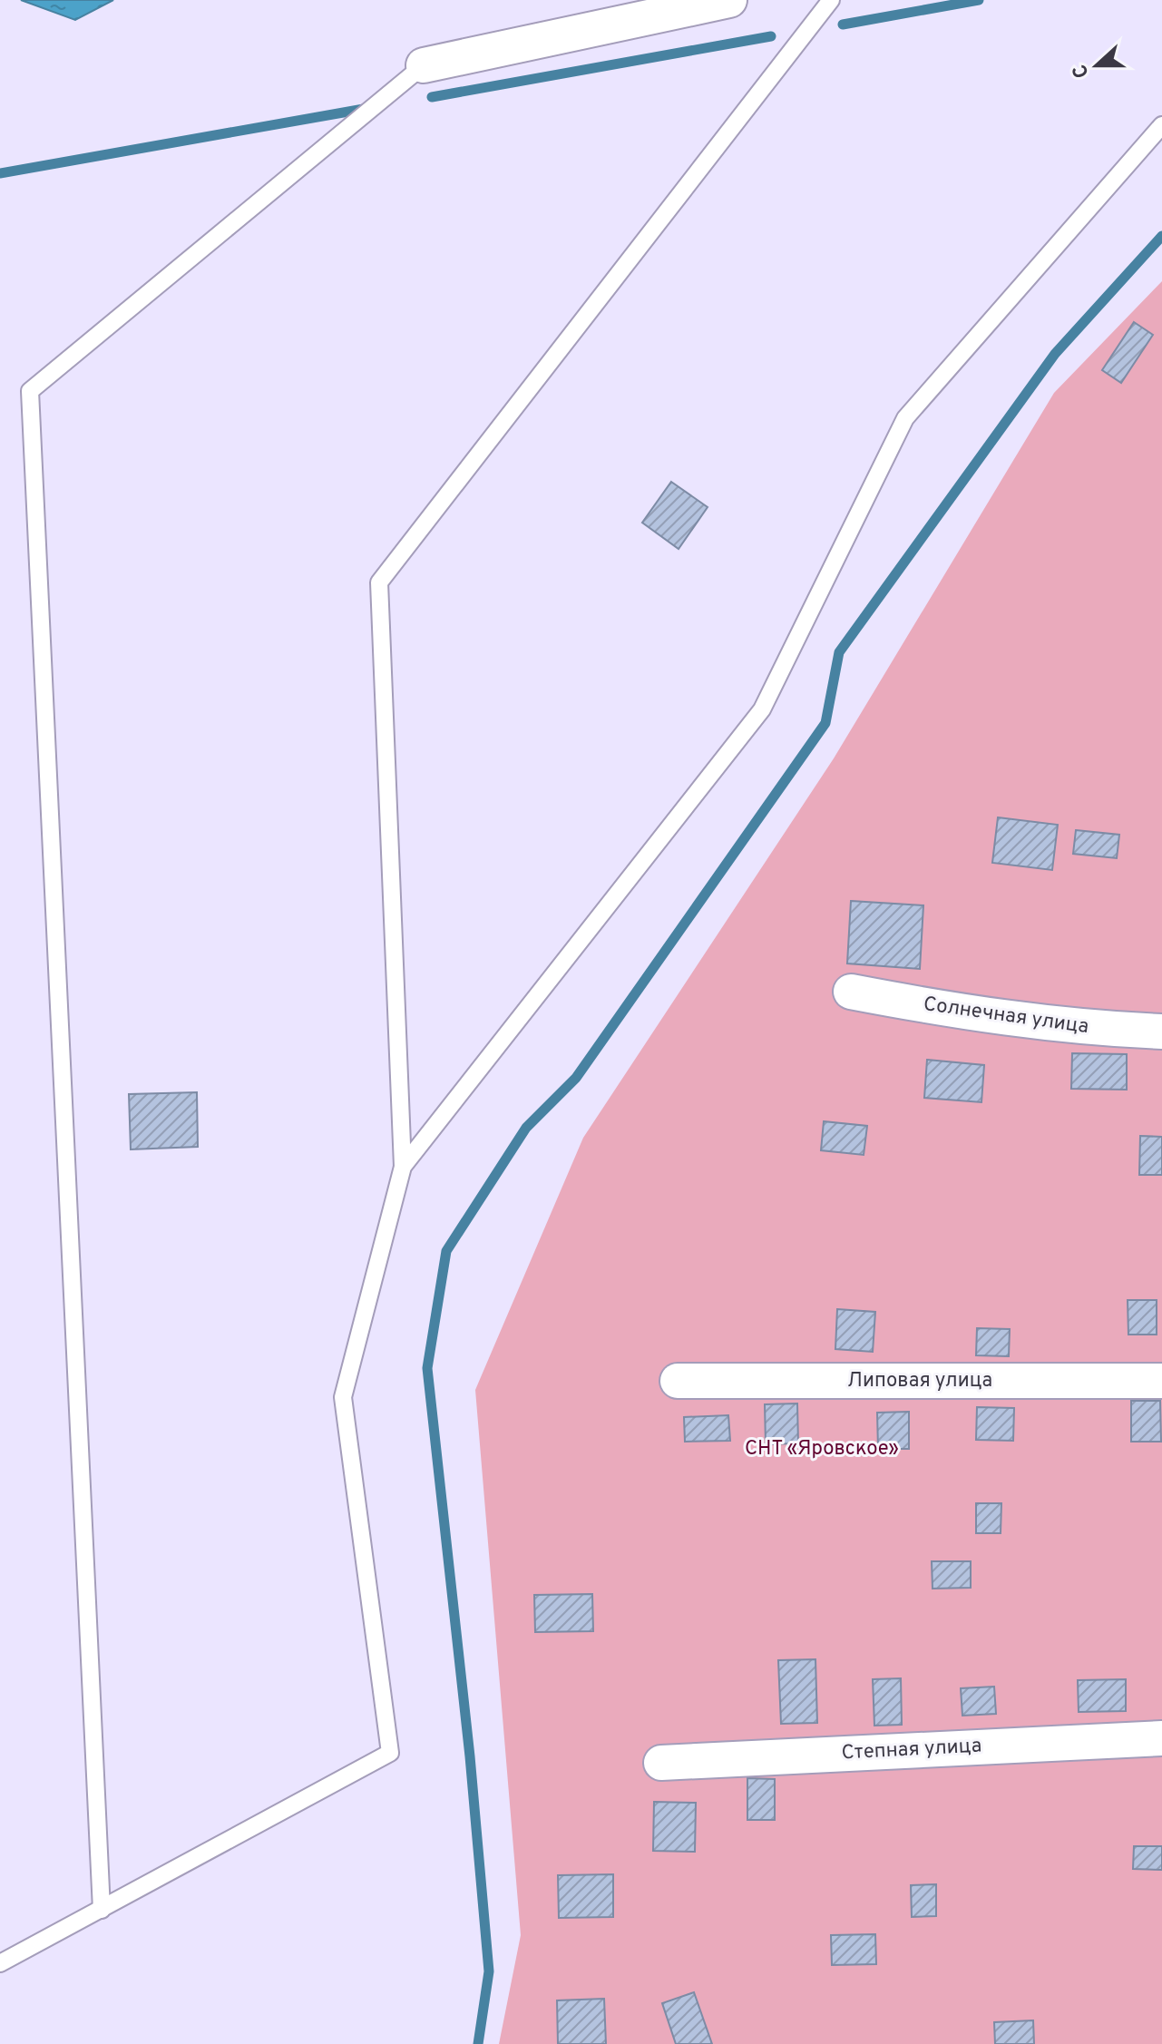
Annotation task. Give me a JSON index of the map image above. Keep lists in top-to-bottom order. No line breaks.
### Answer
{"streets":{"street":["Солнечная улица","Липовая улица","Степная улица"]},"parks":["СНТ «Яровское»"],"north":"left"}
